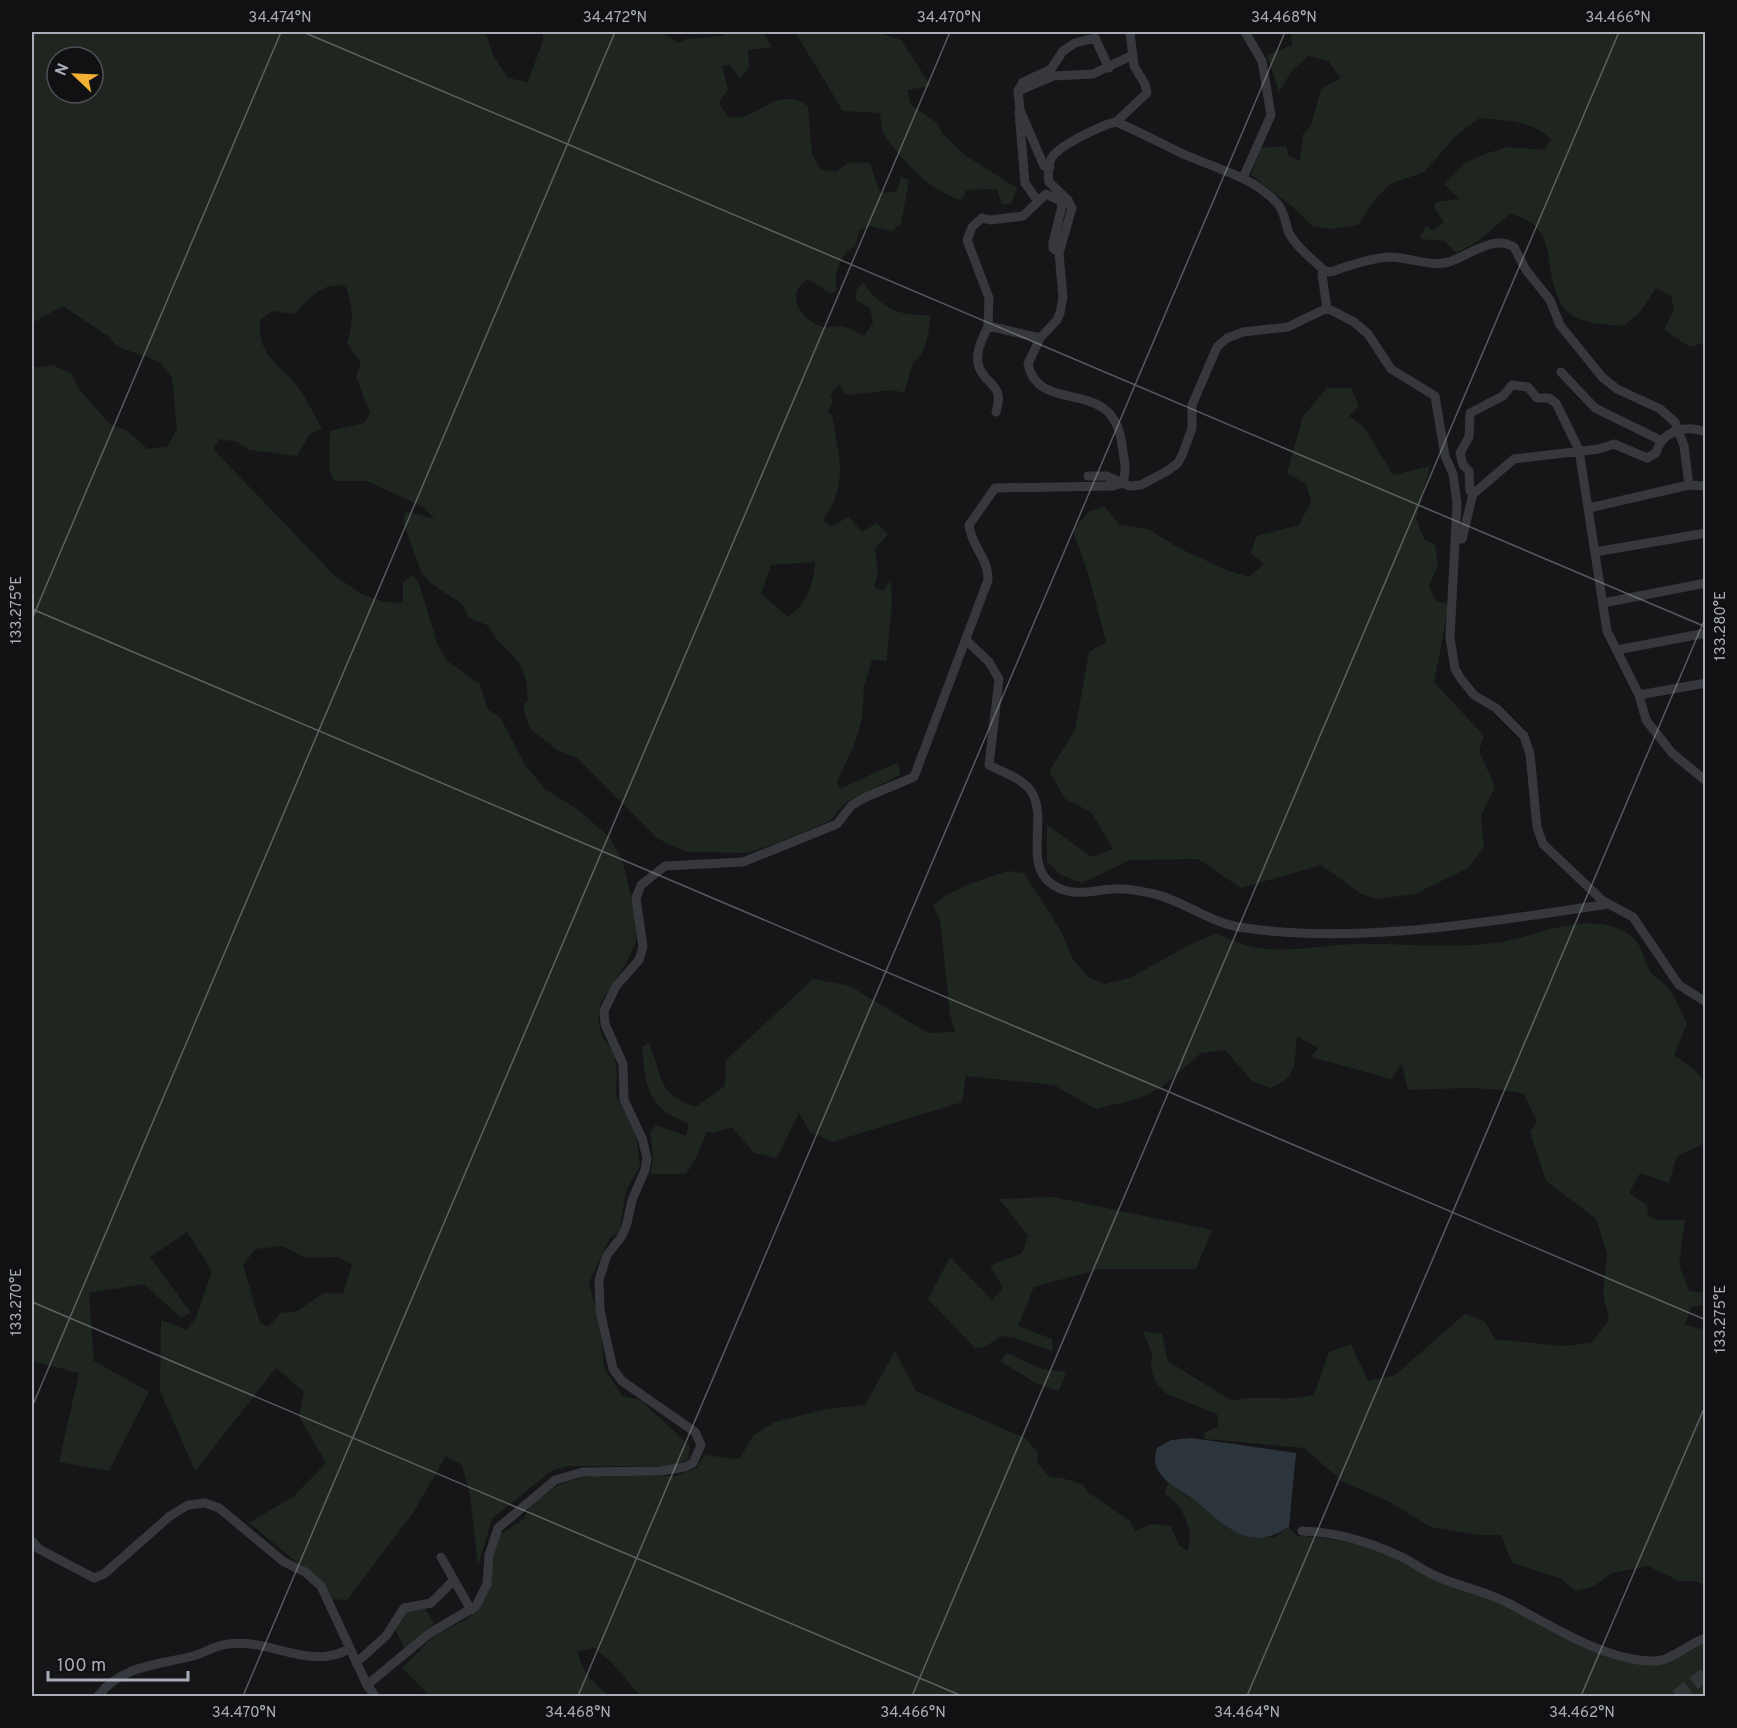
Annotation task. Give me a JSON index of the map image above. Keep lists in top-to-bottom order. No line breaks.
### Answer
{"scale_bar":"100 m","north":"top left","coordinates":["34.474°N","34.472°N","34.470°N","34.468°N","34.466°N","133.275°E","133.280°E","133.270°E","34.464°N","34.462°N"]}
